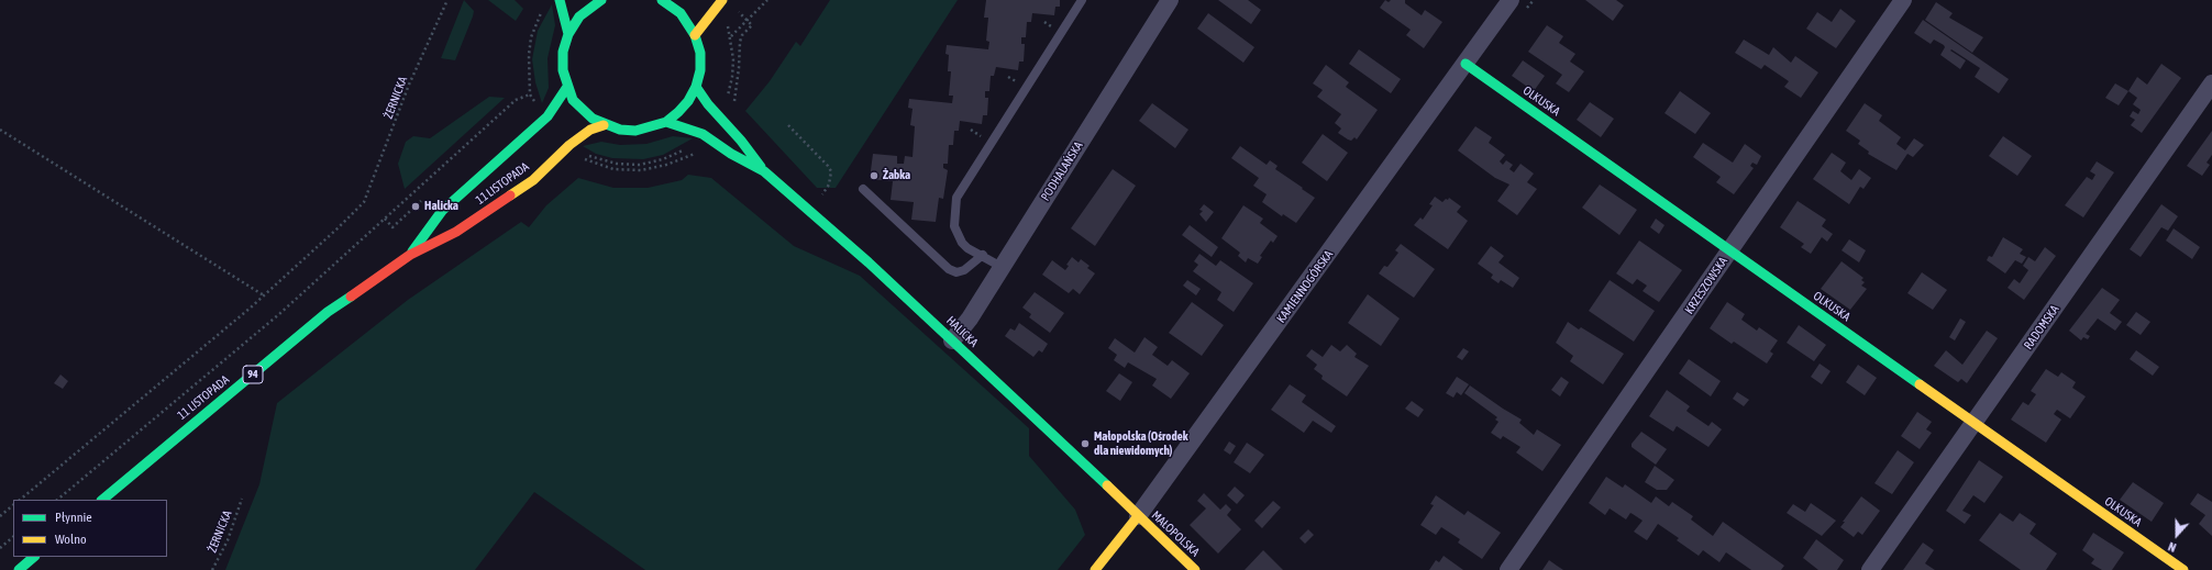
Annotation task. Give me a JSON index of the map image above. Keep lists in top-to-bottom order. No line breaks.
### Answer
{"streets":{"street":["OLKUSKA","PODHALAŃSKA","11 LISTOPADA","KRZESZOWSKA","KAMIENNOGÓRSKA","RADOMSKA","HALICKA","94","MAŁOPOLSKA"],"path":["ŻERNICKA"]},"crossings":[["OLKUSKA","KRZESZOWSKA"],["OLKUSKA","KAMIENNOGÓRSKA"],["OLKUSKA","RADOMSKA"],["PODHALAŃSKA","HALICKA"],["KAMIENNOGÓRSKA","HALICKA"],["KAMIENNOGÓRSKA","MAŁOPOLSKA"],["HALICKA","MAŁOPOLSKA"]],"places":["Żabka","Halicka","Małopolska (Ośrodek dla niewidomych)"],"legend":["Płynnie","Wolno"],"north":"bottom"}
